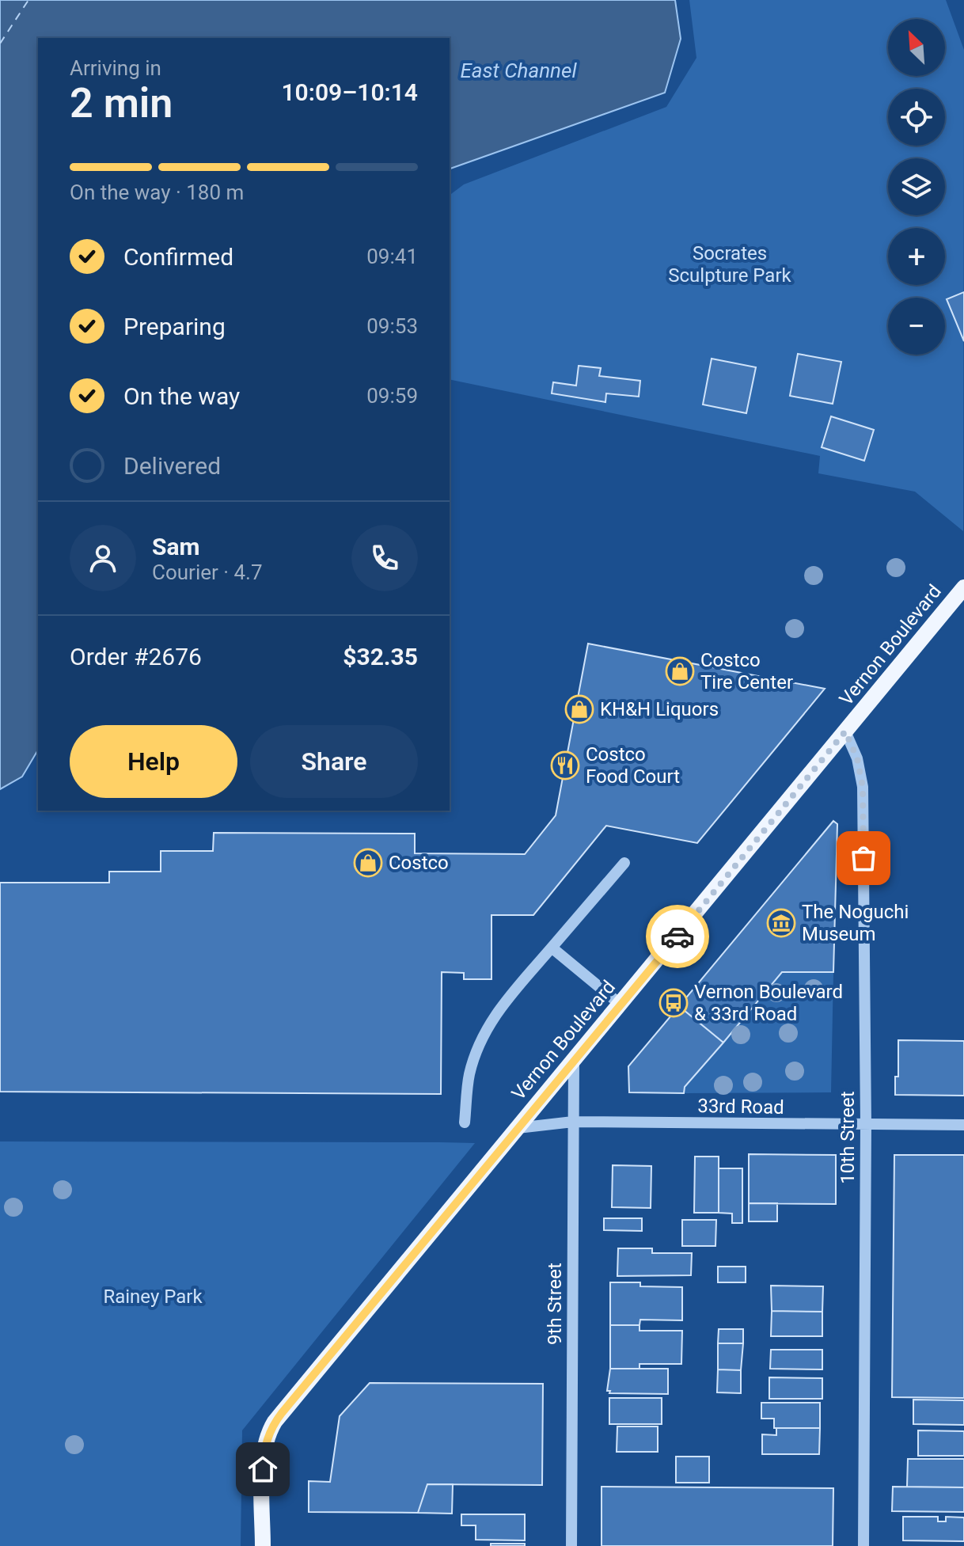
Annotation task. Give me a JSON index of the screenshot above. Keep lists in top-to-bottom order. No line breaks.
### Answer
{"streets":{"main road":["Vernon Boulevard"],"street":["33rd Road","10th Street","9th Street"]},"crossings":[["Vernon Boulevard","33rd Road"],["Vernon Boulevard","10th Street"],["Vernon Boulevard","9th Street"],["33rd Road","10th Street"],["33rd Road","9th Street"]],"water":["East Channel"],"parks":["Socrates Sculpture Park","Rainey Park"],"places":{"shop":["Costco Tire Center","KH&H Liquors","Costco"],"restaurant":["Costco Food Court"],"museum":["The Noguchi Museum"],"bus stop":["Vernon Boulevard & 33rd Road"]},"north":"top left","page":{"map_buttons":["+","−"],"heading":["2 min","Arriving in","10:09–10:14"],"panel":["Sam","Courier · 4.7","Order #2676","$32.35"],"bar":"On the way · 180 m","list":[["Confirmed","09:41"],["Preparing","09:53"],["On the way","09:59"],"Delivered"],"buttons":["Help","Share"]}}
